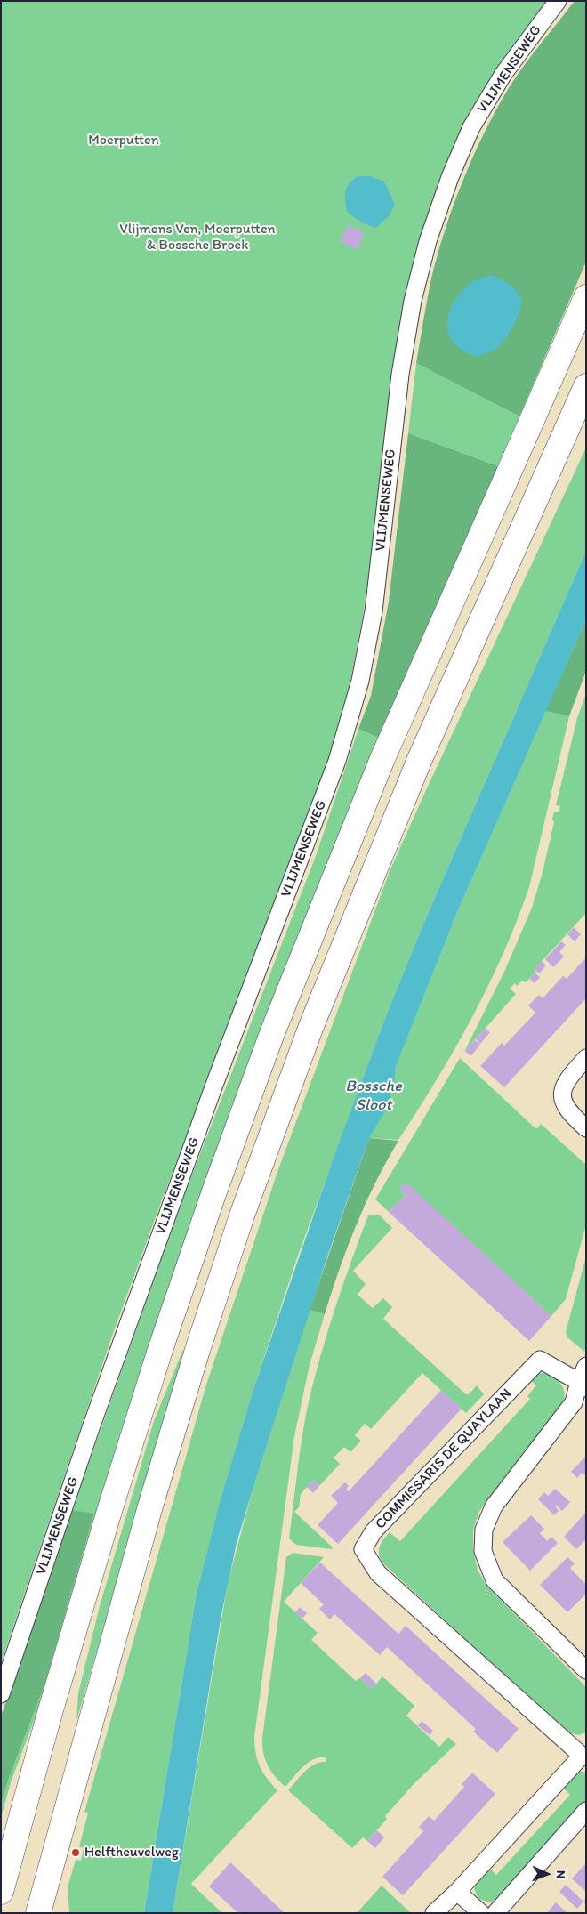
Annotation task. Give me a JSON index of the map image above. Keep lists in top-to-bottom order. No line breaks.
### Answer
{"streets":{"street":["VLIJMENSEWEG","COMMISSARIS DE QUAYLAAN"]},"water":["Bossche Sloot"],"parks":["Moerputten","Vlijmens Ven, Moerputten & Bossche Broek"],"places":["Helftheuvelweg"],"north":"right"}
